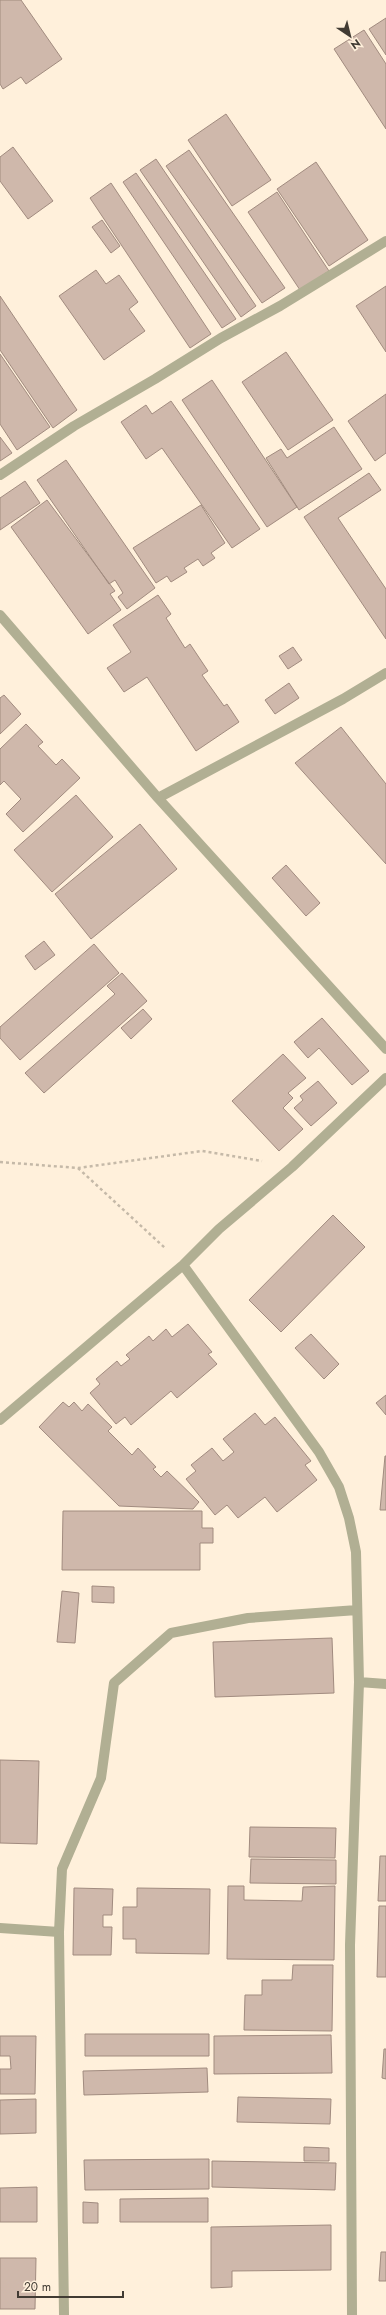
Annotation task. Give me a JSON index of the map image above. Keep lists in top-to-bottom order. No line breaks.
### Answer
{"scale_bar":"20 m","north":"bottom right"}
